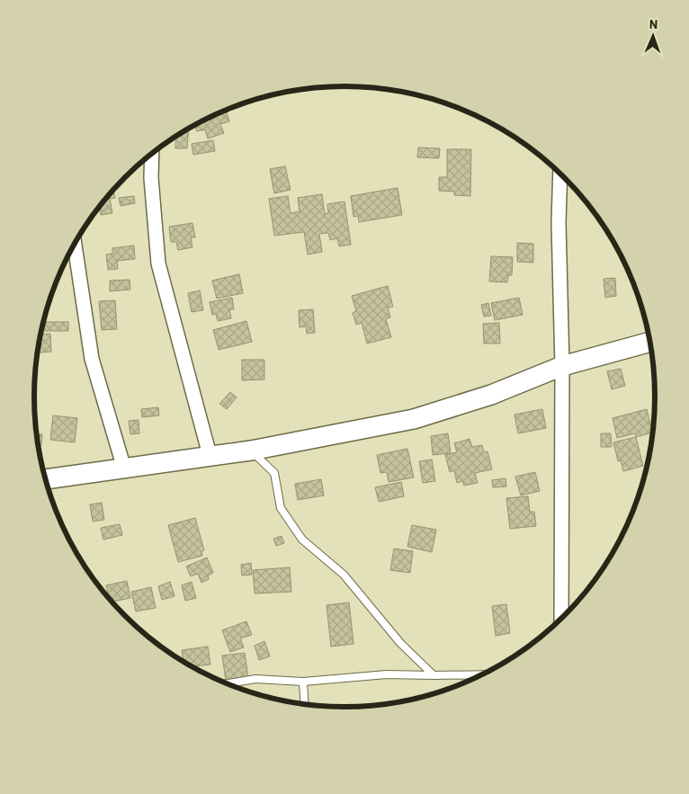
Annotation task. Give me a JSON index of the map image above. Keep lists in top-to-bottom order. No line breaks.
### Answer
{"north":"top"}
